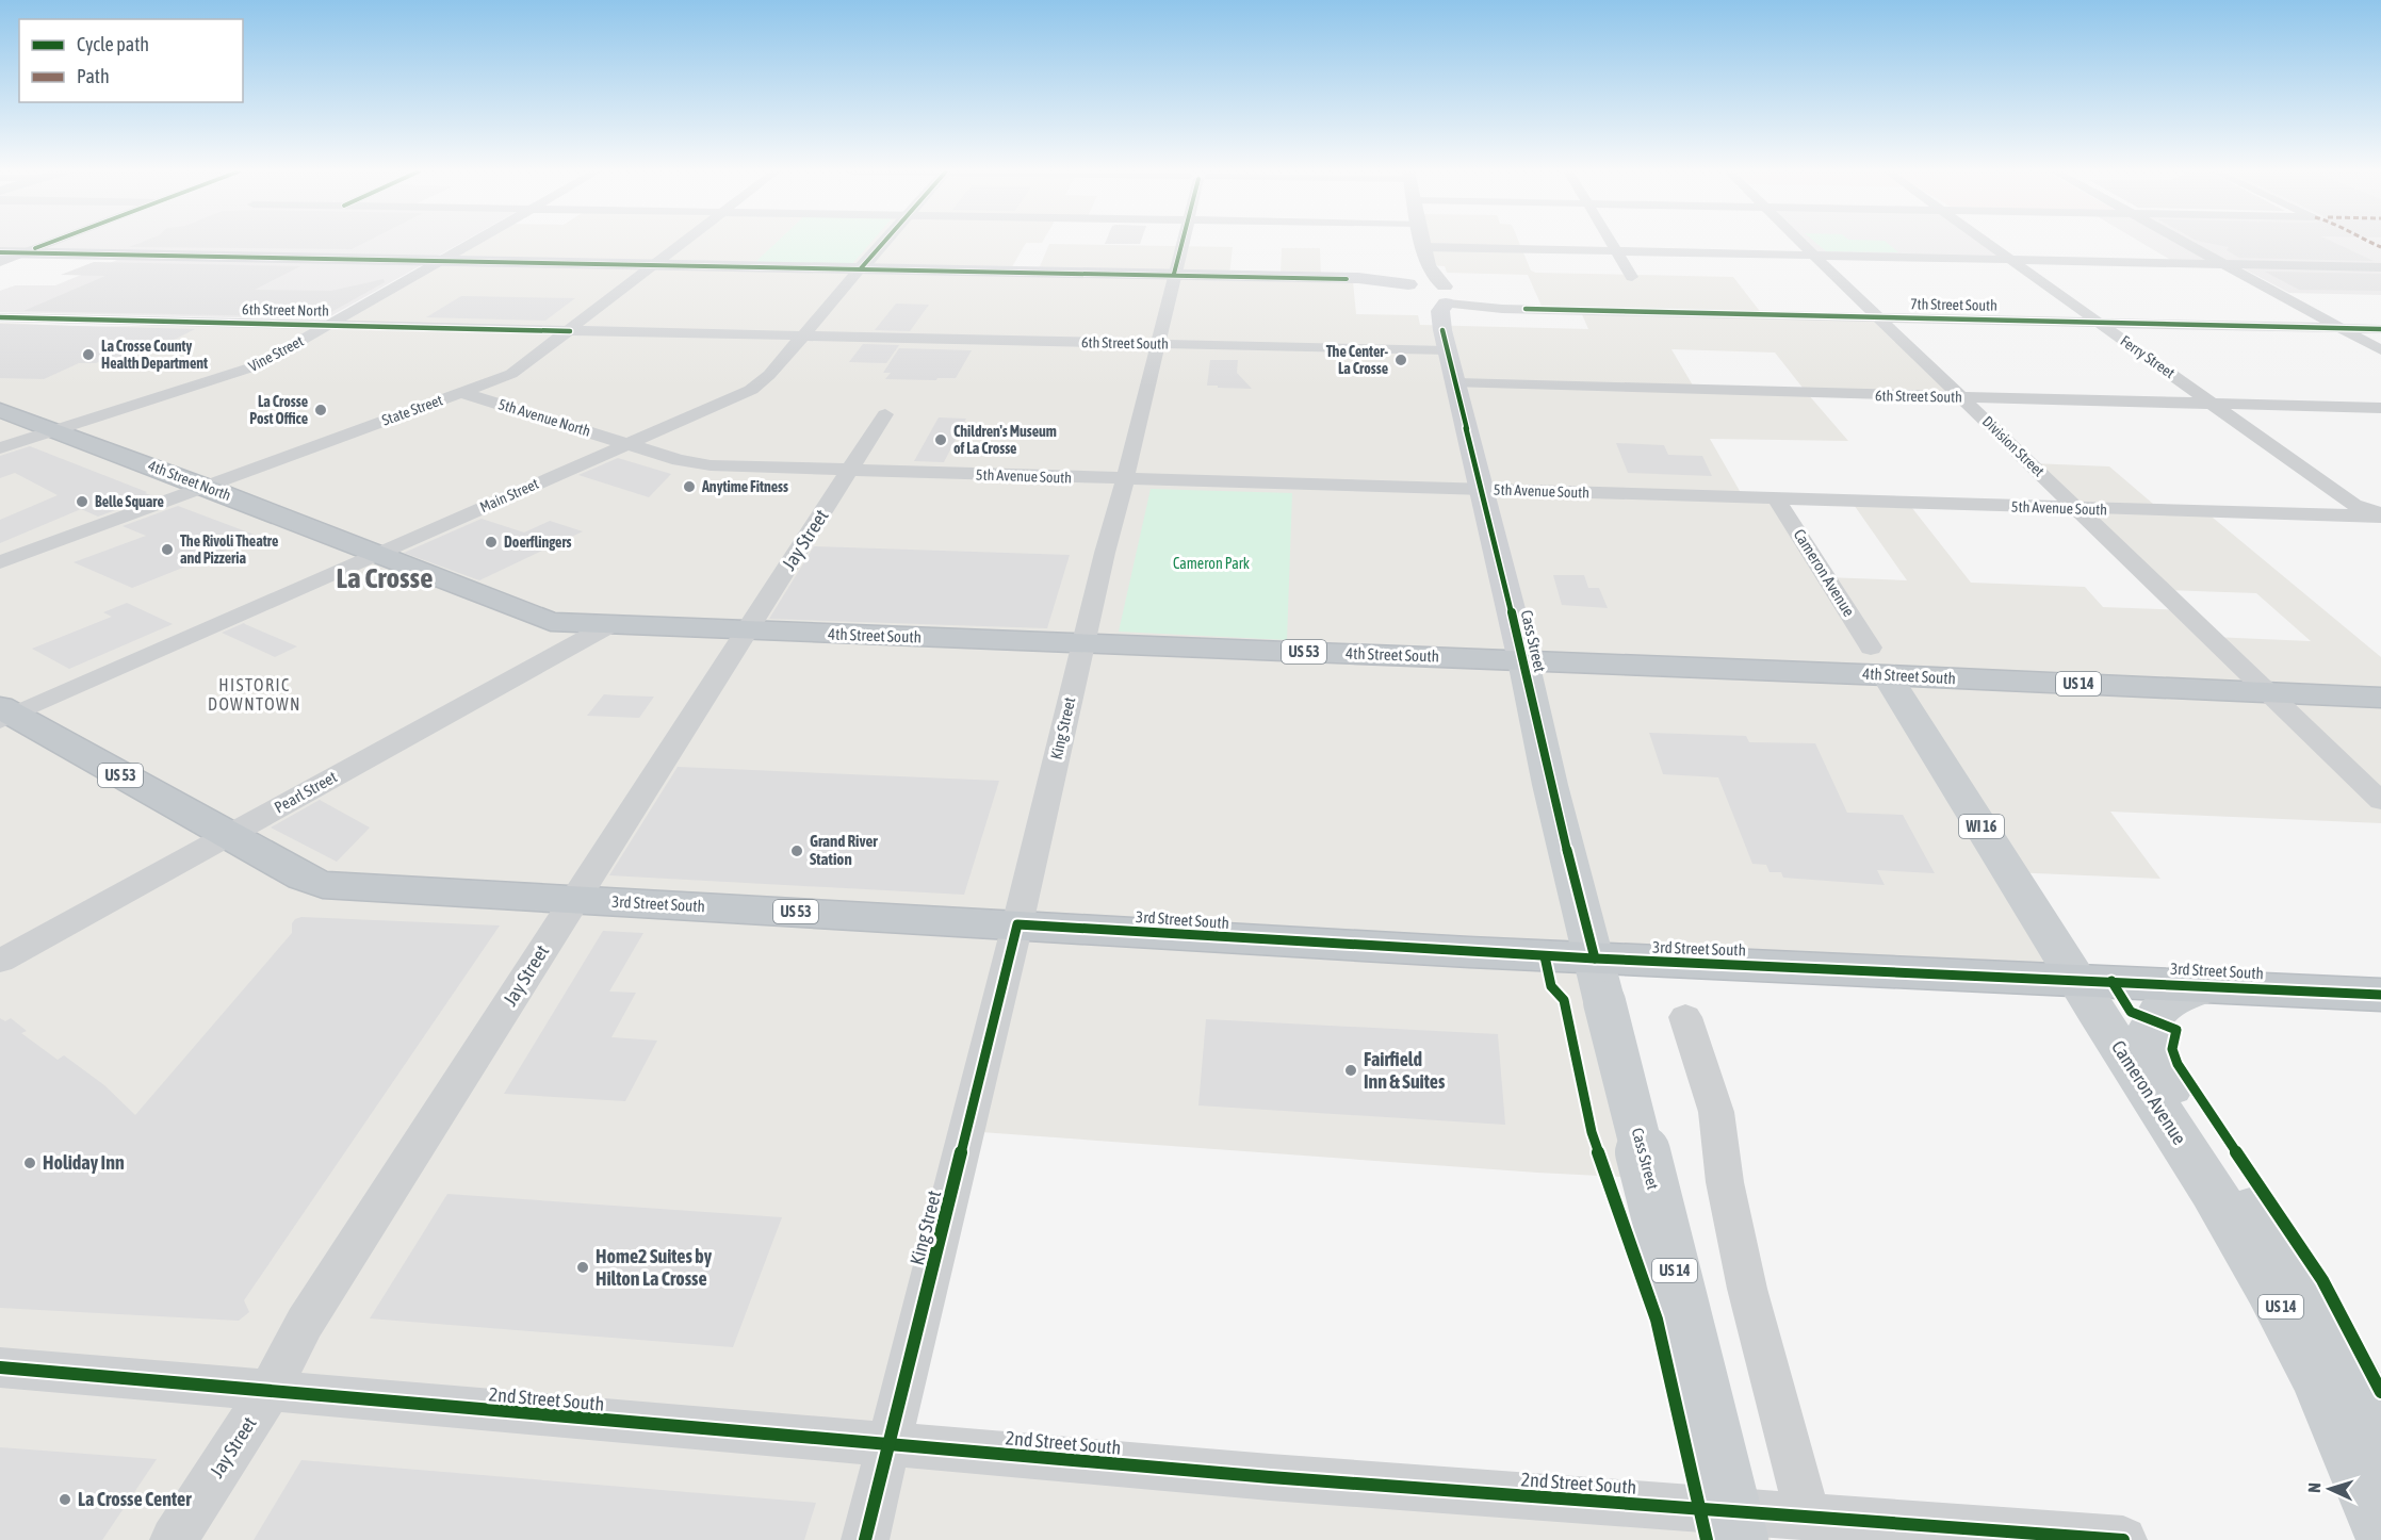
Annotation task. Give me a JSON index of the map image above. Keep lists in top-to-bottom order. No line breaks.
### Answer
{"streets":{"highway":["4th Street North","4th Street South","US 53","US 14","3rd Street South"],"main road":["Cameron Avenue","Cass Street","WI 16"],"street":["7th Street South","6th Street North","6th Street South","Vine Street","Ferry Street","State Street","5th Avenue North","Division Street","5th Avenue South","Main Street","Jay Street","King Street","Pearl Street","2nd Street South"]},"crossings":[["7th Street South","Ferry Street"],["7th Street South","Division Street"],["7th Street South","Cass Street"],["6th Street North","6th Street South"],["6th Street North","Vine Street"],["6th Street North","State Street"],["6th Street North","Main Street"],["6th Street South","Ferry Street"],["6th Street South","Division Street"],["6th Street South","Main Street"],["6th Street South","Cass Street"],["6th Street South","King Street"],["Vine Street","4th Street North"],["Ferry Street","5th Avenue South"],["State Street","5th Avenue North"],["State Street","4th Street North"],["5th Avenue North","5th Avenue South"],["5th Avenue North","Main Street"],["Division Street","5th Avenue South"],["Division Street","4th Street South"],["5th Avenue South","Main Street"],["5th Avenue South","Jay Street"],["5th Avenue South","Cameron Avenue"],["5th Avenue South","Cass Street"],["5th Avenue South","King Street"],["4th Street North","Main Street"],["4th Street North","4th Street South"],["Main Street","4th Street South"],["Main Street","3rd Street South"],["Jay Street","4th Street South"],["Jay Street","3rd Street South"],["Jay Street","2nd Street South"],["Cameron Avenue","4th Street South"],["Cameron Avenue","3rd Street South"],["4th Street South","Cass Street"],["4th Street South","King Street"],["4th Street South","Pearl Street"],["Cass Street","3rd Street South"],["Cass Street","2nd Street South"],["King Street","3rd Street South"],["King Street","2nd Street South"],["Pearl Street","3rd Street South"]],"districts":["La Crosse","HISTORIC DOWNTOWN"],"parks":["Cameron Park"],"places":["La Crosse County Health Department","The Center- La Crosse","La Crosse Post Office","Children's Museum of La Crosse","Anytime Fitness","Belle Square","Doerflingers","The Rivoli Theatre and Pizzeria","Grand River Station","Fairfield Inn & Suites","Holiday Inn","Home2 Suites by Hilton La Crosse","La Crosse Center"],"legend":["Cycle path","Path"],"north":"left"}
